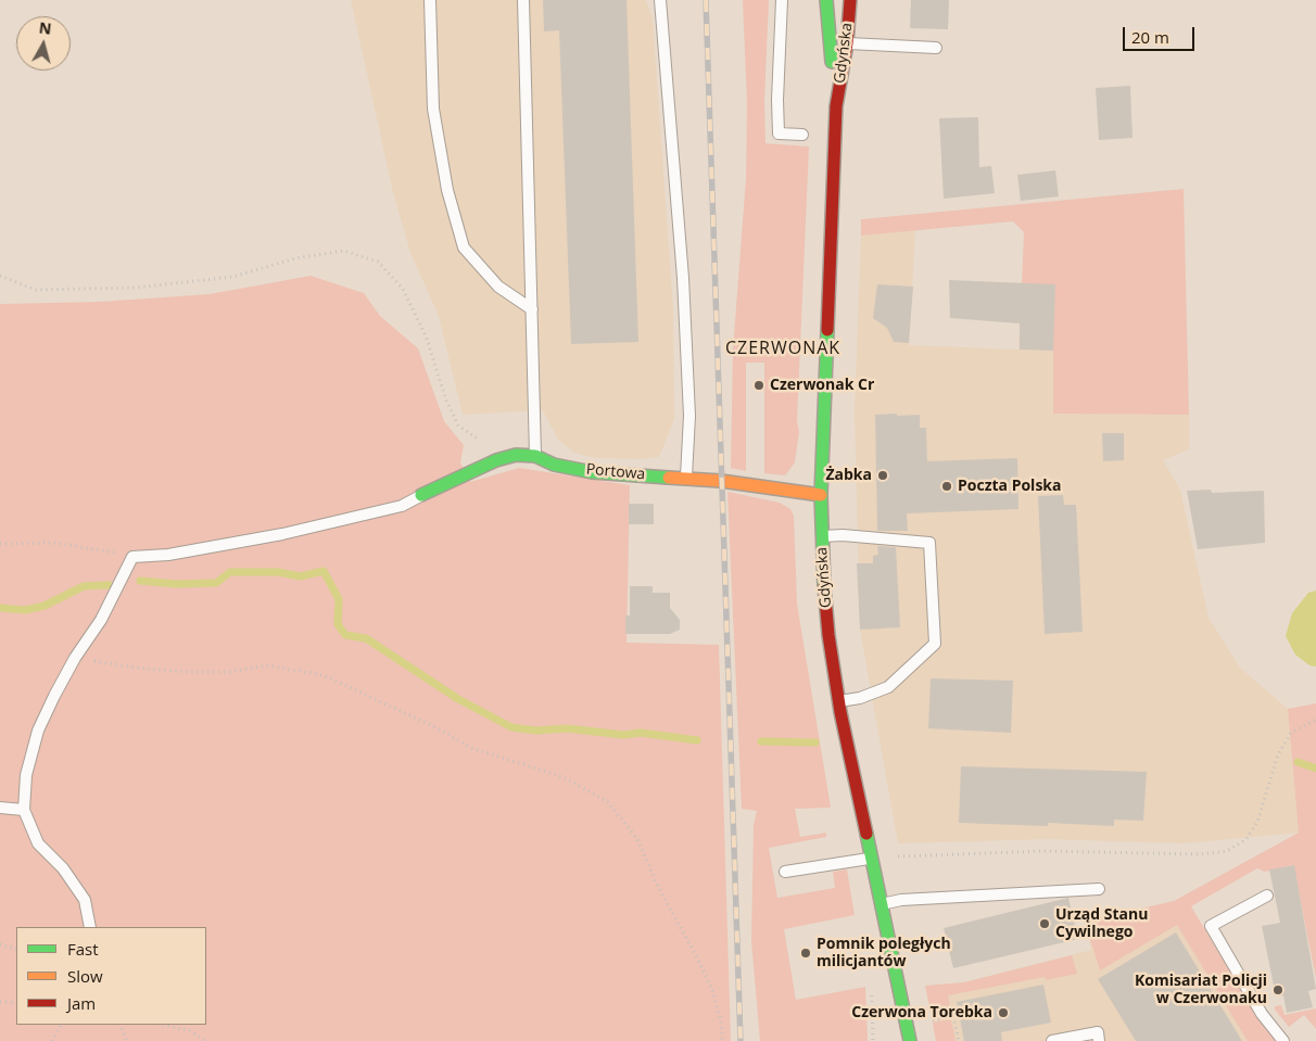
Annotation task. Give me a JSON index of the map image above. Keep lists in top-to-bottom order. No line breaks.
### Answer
{"streets":{"main road":["Gdyńska","Portowa"]},"crossings":[["Gdyńska","Portowa"]],"districts":["CZERWONAK"],"places":["Czerwonak Cr","Żabka","Poczta Polska","Urząd Stanu Cywilnego","Pomnik poległych milicjantów","Komisariat Policji w Czerwonaku","Czerwona Torebka"],"legend":["Fast","Slow","Jam"],"scale_bar":"20 m","north":"top"}
